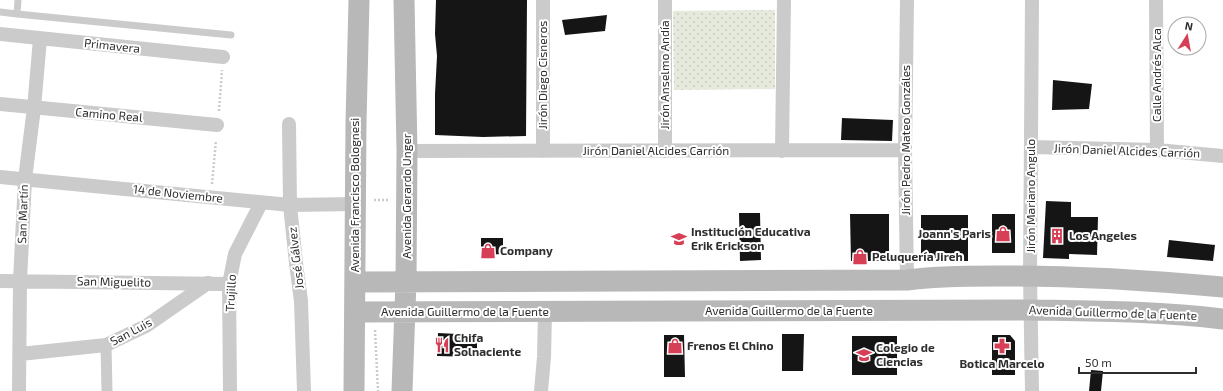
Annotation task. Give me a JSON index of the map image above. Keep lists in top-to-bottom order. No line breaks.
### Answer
{"streets":{"main road":["Avenida Francisco Bolognesi","Avenida Gerardo Unger","Avenida Guillermo de la Fuente"],"street":["Primavera","Jirón Diego Cisneros","Jirón Anselmo Andía","Calle Andrés Alca","Camino Real","Jirón Pedro Mateo Gonzáles","Jirón Daniel Alcides Carrión","14 de Noviembre","Jirón Mariano Angulo","San Martín","José Gálvez","San Miguelito","Trujillo","San Luis"]},"crossings":[["Primavera","San Martín"],["Jirón Diego Cisneros","Jirón Daniel Alcides Carrión"],["Jirón Anselmo Andía","Jirón Daniel Alcides Carrión"],["Calle Andrés Alca","Jirón Daniel Alcides Carrión"],["Camino Real","San Martín"],["Jirón Pedro Mateo Gonzáles","Jirón Daniel Alcides Carrión"],["Jirón Daniel Alcides Carrión","Avenida Gerardo Unger"],["Jirón Daniel Alcides Carrión","Jirón Mariano Angulo"],["14 de Noviembre","Avenida Francisco Bolognesi"],["14 de Noviembre","San Martín"],["14 de Noviembre","José Gálvez"],["14 de Noviembre","Trujillo"],["Avenida Francisco Bolognesi","Avenida Guillermo de la Fuente"],["Avenida Gerardo Unger","Avenida Guillermo de la Fuente"],["Jirón Mariano Angulo","Avenida Guillermo de la Fuente"],["San Martín","San Miguelito"],["San Martín","San Luis"],["San Miguelito","Trujillo"],["San Miguelito","San Luis"]],"places":{"shop":["Joann's Paris","Company","Peluquería Jireh","Frenos El Chino"],"building":["Los Angeles"],"school or university":["Institución Educativa Erik Erickson","Colegio de Ciencias"],"restaurant":["Chifa Solnaciente"],"pharmacy":["Botica Marcelo"]},"scale_bar":"50 m","north":"top"}
